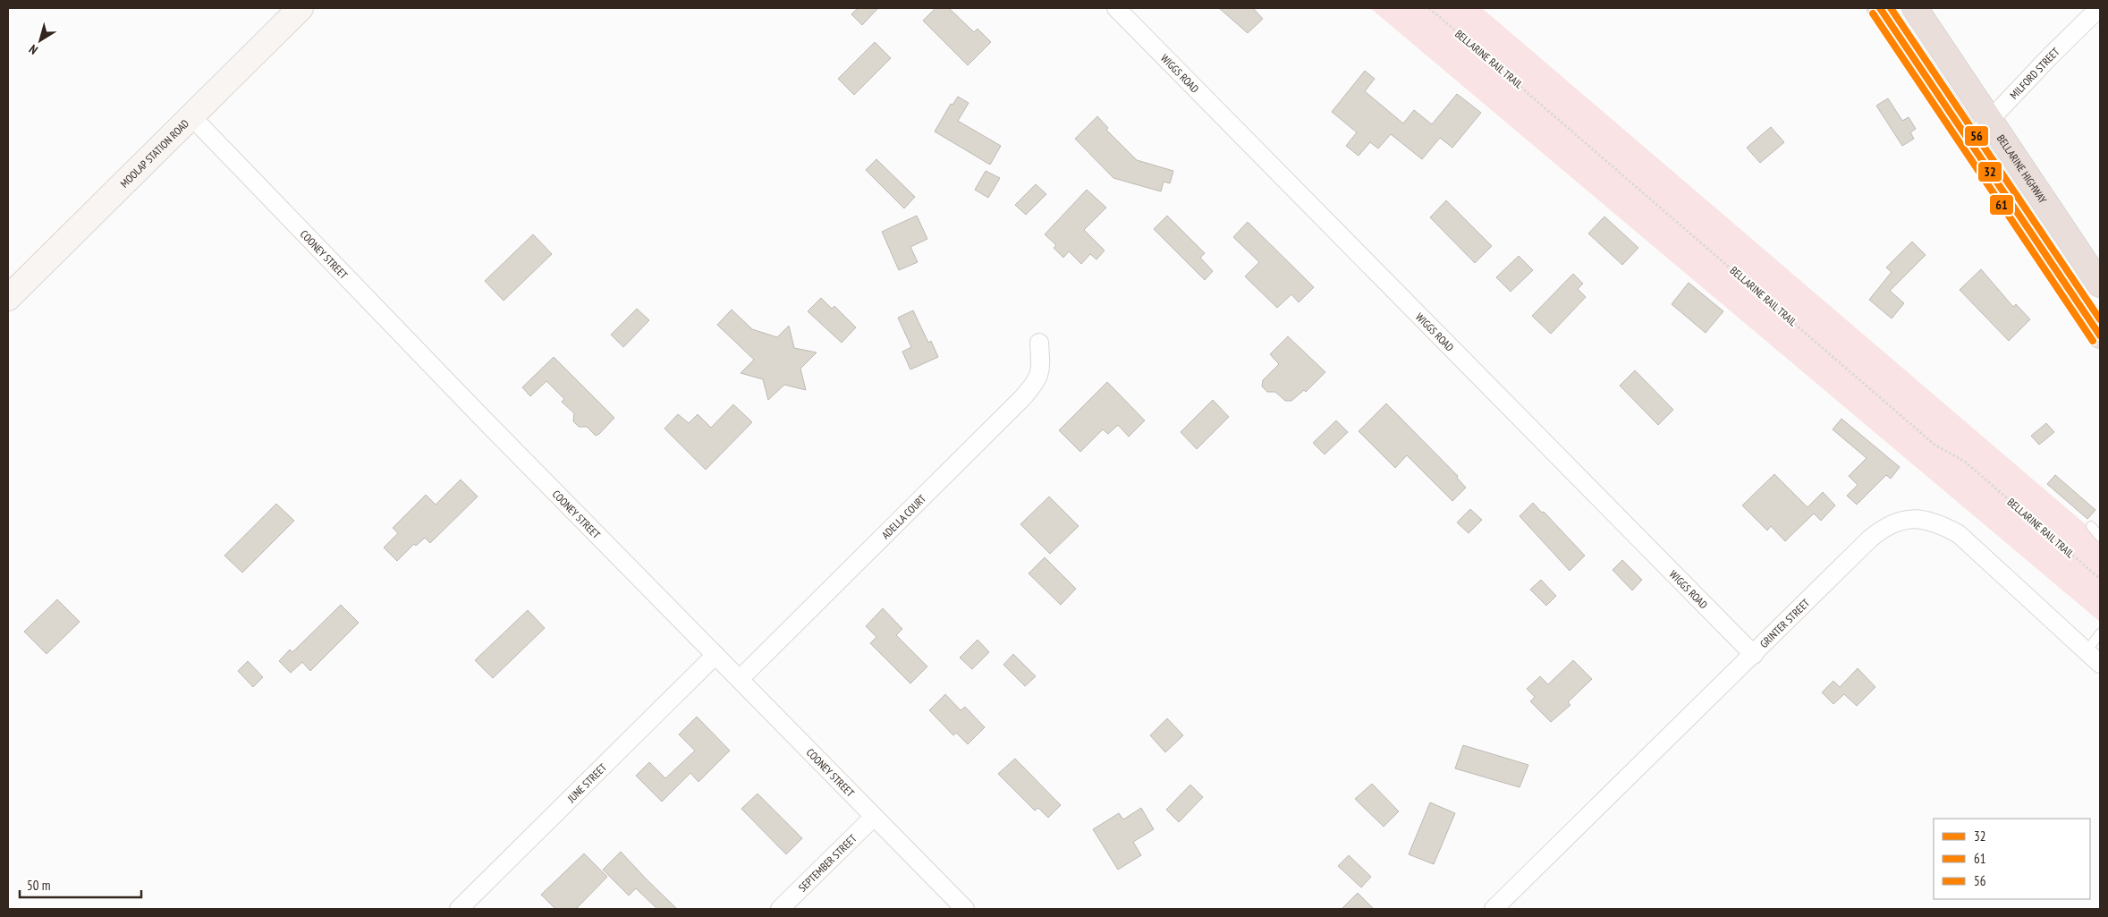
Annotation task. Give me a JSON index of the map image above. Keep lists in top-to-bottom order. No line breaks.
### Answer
{"streets":{"highway":["BELLARINE HIGHWAY"],"street":["WIGGS ROAD","MILFORD STREET","MOOLAP STATION ROAD","COONEY STREET","ADELLA COURT","GRINTER STREET","JUNE STREET","SEPTEMBER STREET"],"path":["BELLARINE RAIL TRAIL"]},"crossings":[["WIGGS ROAD","GRINTER STREET"],["MILFORD STREET","BELLARINE HIGHWAY"],["MOOLAP STATION ROAD","COONEY STREET"],["COONEY STREET","ADELLA COURT"],["COONEY STREET","JUNE STREET"],["COONEY STREET","SEPTEMBER STREET"]],"lines":["transit line 32","transit line 56","transit line 61"],"legend":["32","61","56"],"scale_bar":"50 m","north":"bottom left"}
